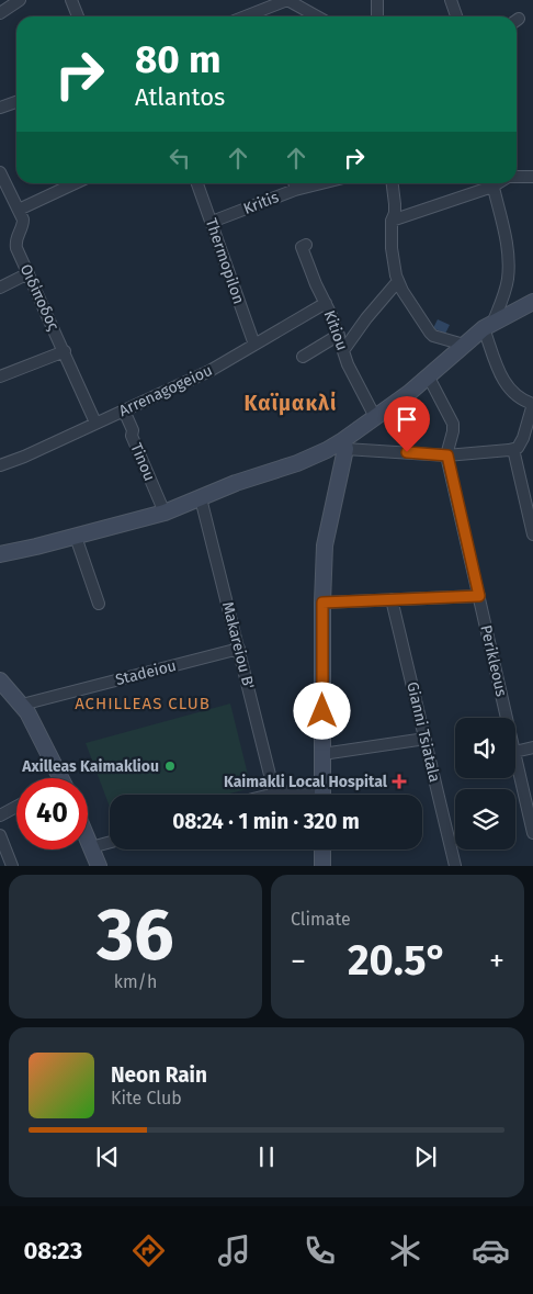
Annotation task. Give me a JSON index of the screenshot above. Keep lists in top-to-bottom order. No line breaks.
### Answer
{"streets":{"street":["Kritis","Thermopilon","Οιδίποδος","Kitiou","Arrenagogeiou","Tinou","Makareiou B'","Perikleous","Stadeiou","Gianni Tsiatala"]},"crossings":[["Kritis","Thermopilon"],["Thermopilon","Arrenagogeiou"],["Οιδίποδος","Arrenagogeiou"],["Kitiou","Arrenagogeiou"],["Arrenagogeiou","Tinou"],["Makareiou B'","Stadeiou"]],"districts":["Καϊμακλί","ACHILLEAS CLUB"],"places":{"other":["Axilleas Kaimakliou"],"health":["Kaimakli Local Hospital"]},"page":{"turn":["80 m","Atlantos"],"limit":"40","trip":"08:24 · 1 min · 320 m","tile":[["36","km/h"],"Climate"],"heat":["−","20.5°","+"],"song":["Neon Rain","Kite Club"],"tabs":"08:23"}}
